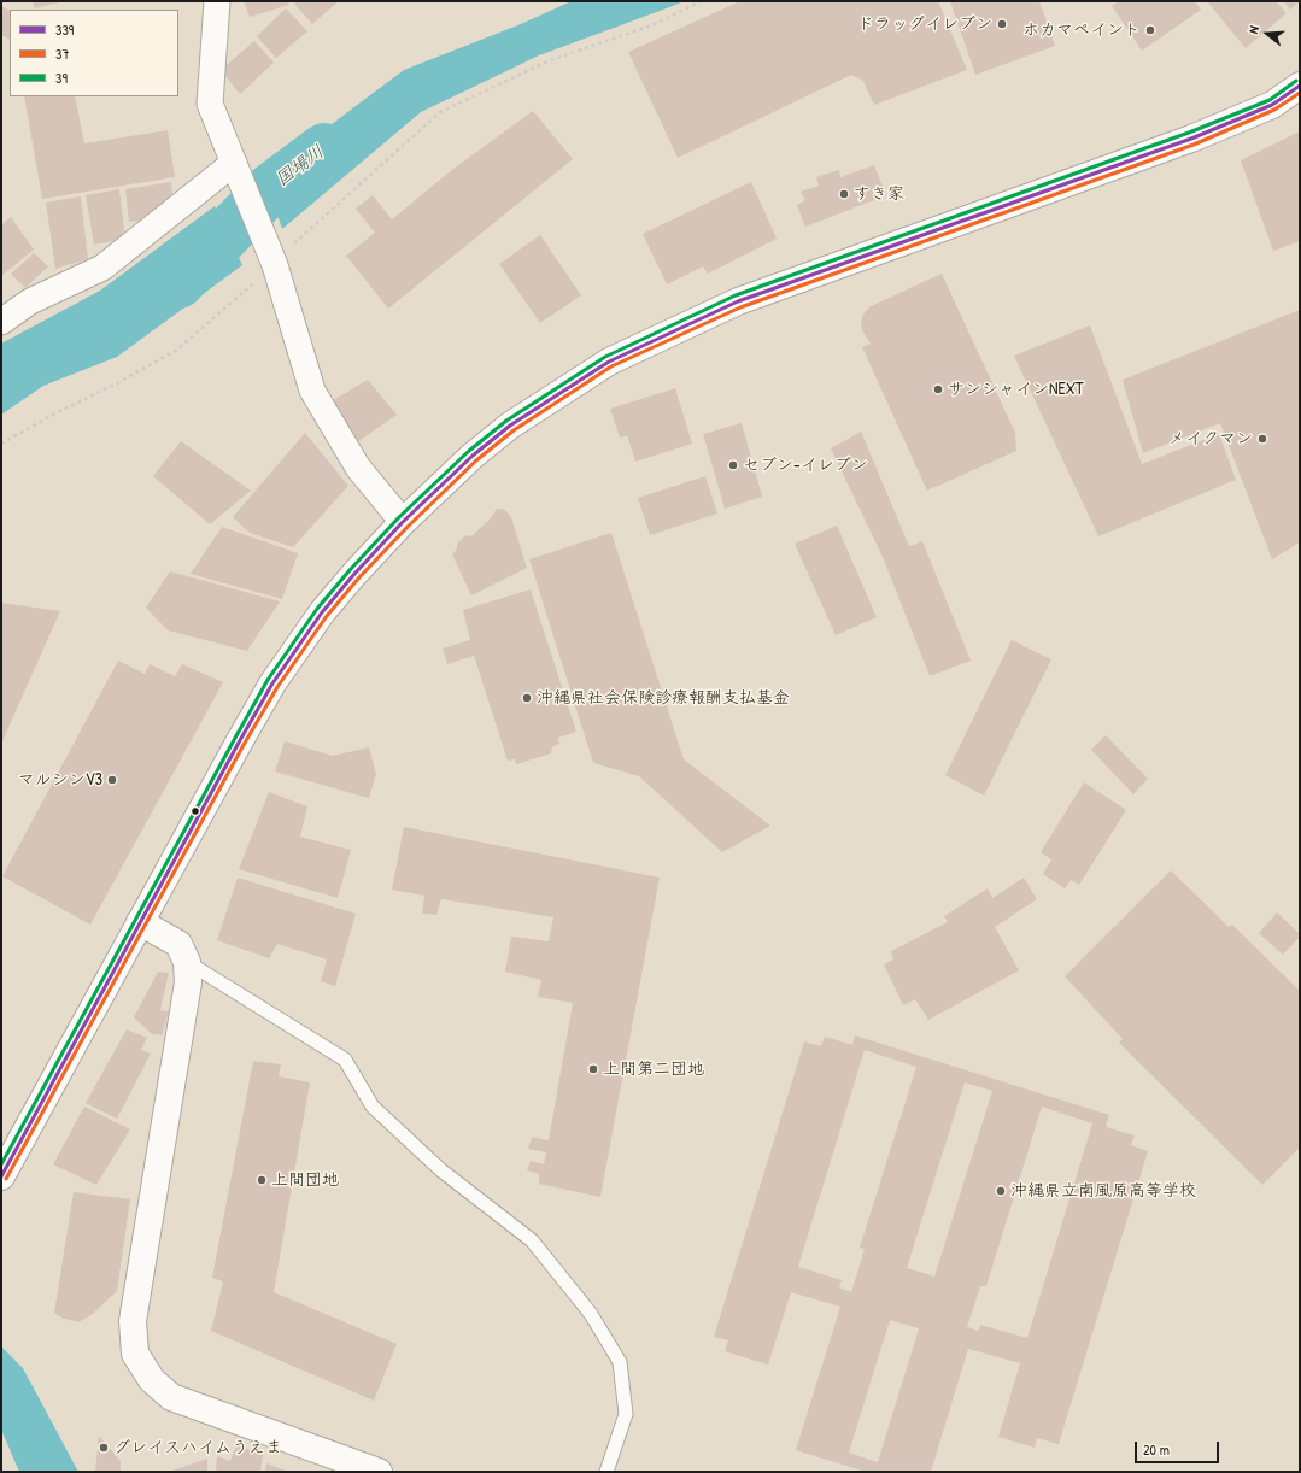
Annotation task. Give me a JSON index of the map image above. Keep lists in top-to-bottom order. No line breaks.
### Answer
{"water":["国場川"],"places":["ドラッグイレブン","ホカマペイント","すき家","サンシャインNEXT","メイクマン","セブン-イレブン","沖縄県社会保険診療報酬支払基金","マルシンV3","上間第二団地","上間団地","沖縄県立南風原高等学校","グレイスハイムうえま"],"lines":["transit line 39","transit line 339","transit line 37"],"legend":["339","37","39"],"scale_bar":"20 m","north":"left"}
